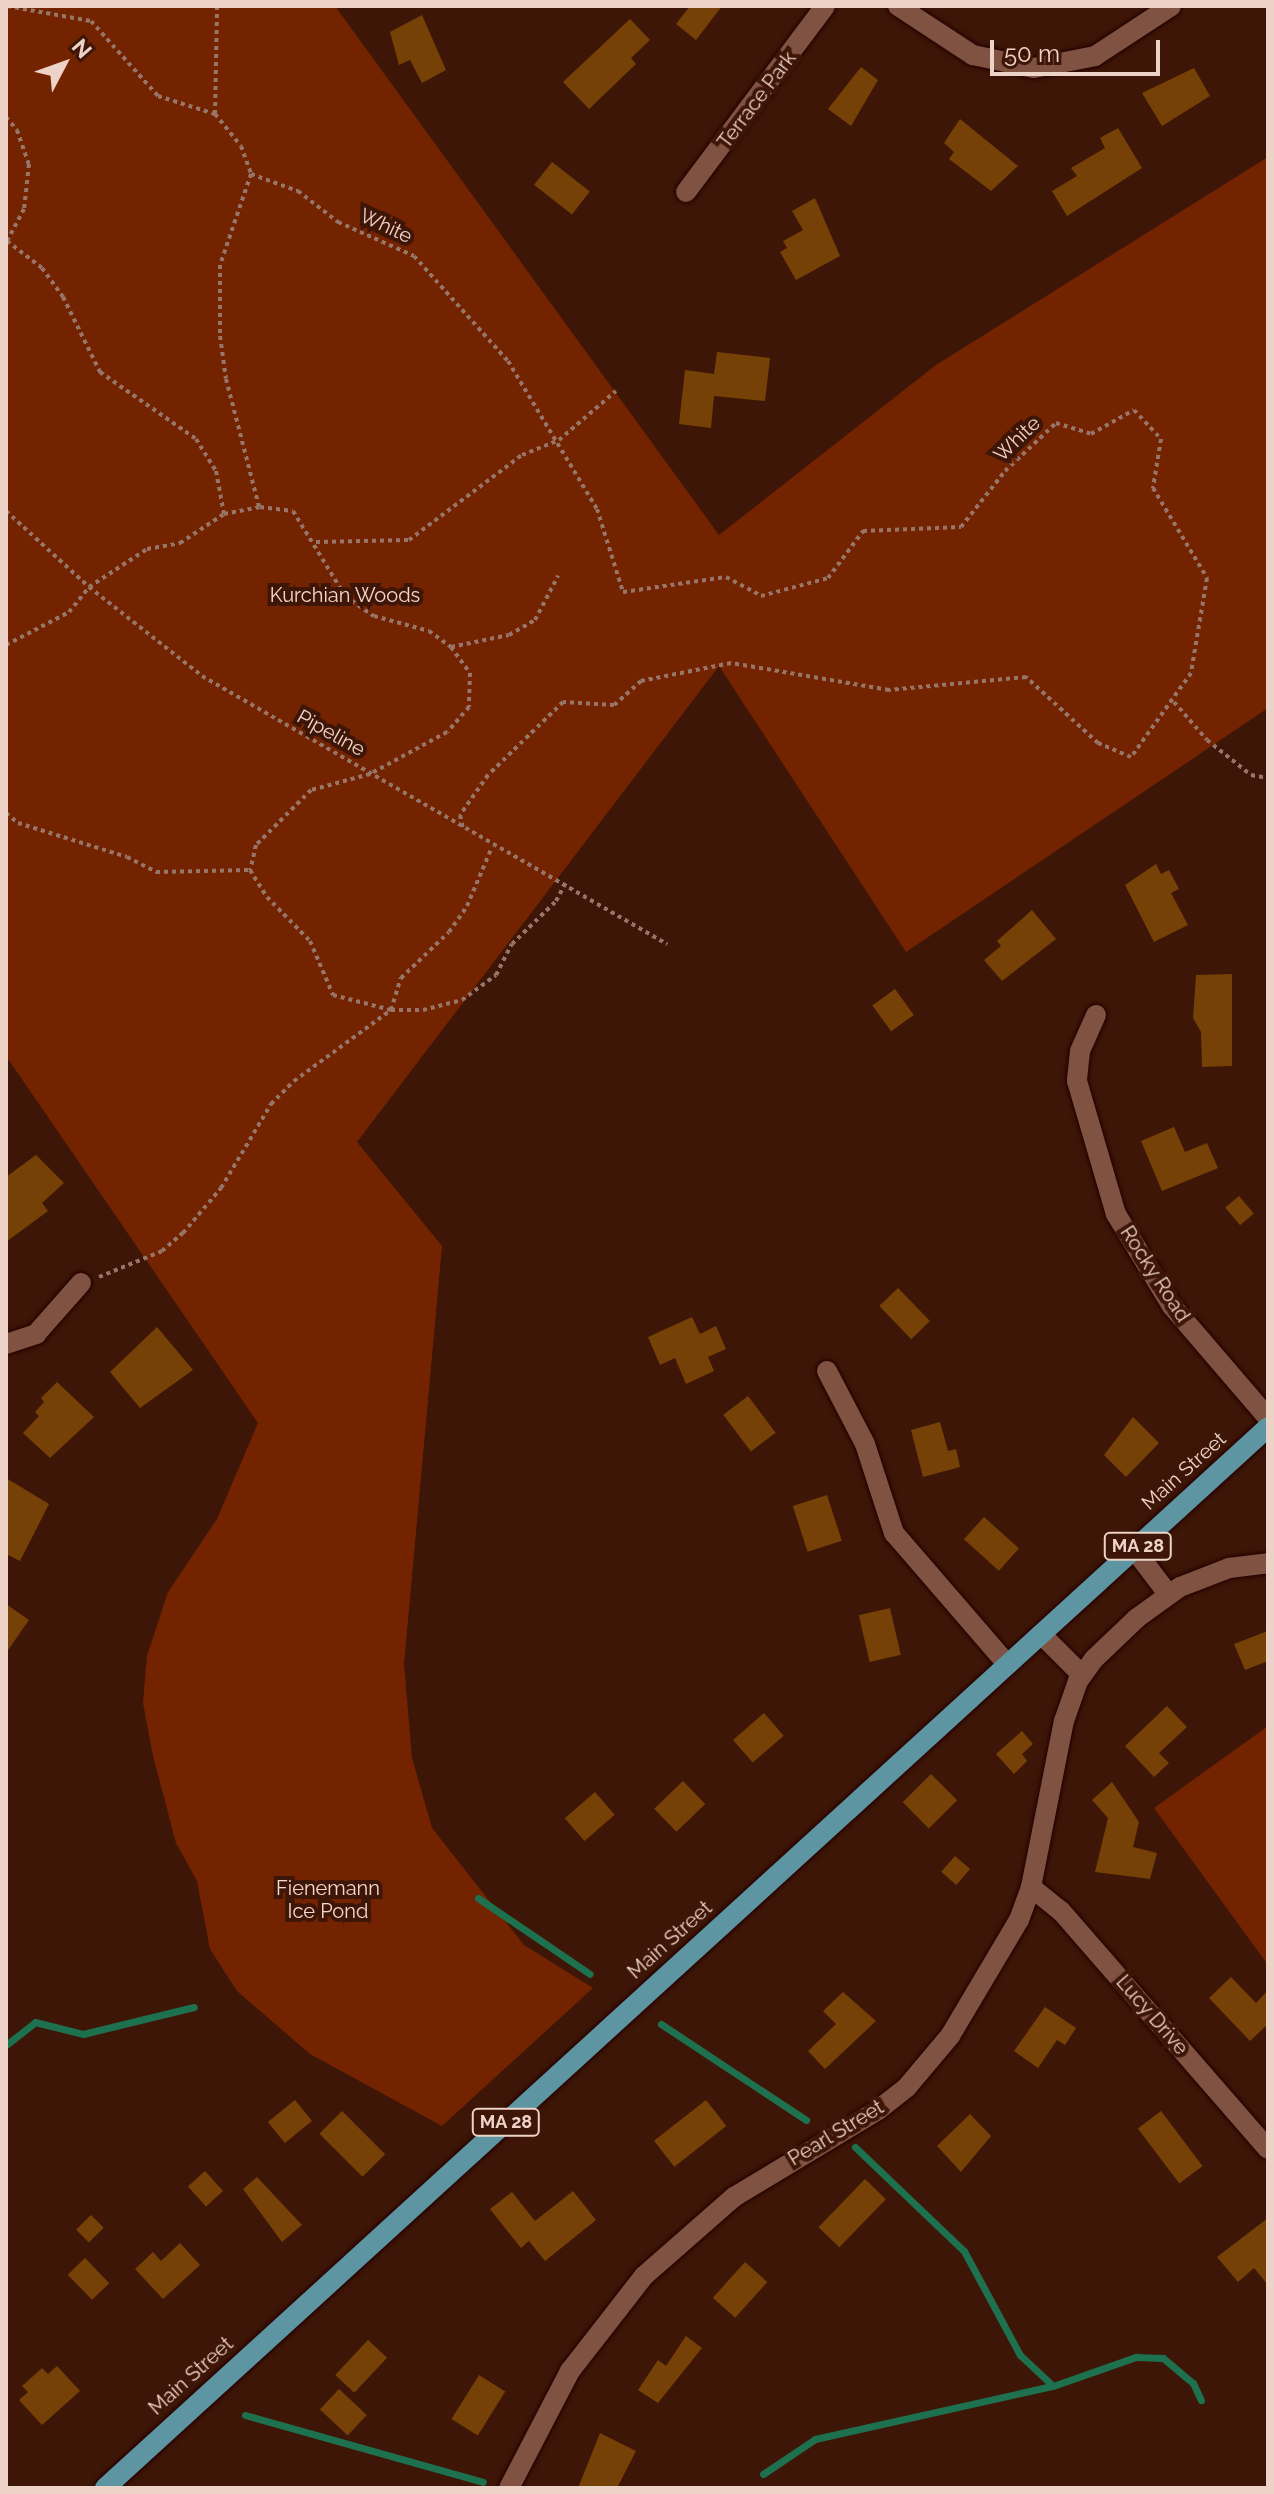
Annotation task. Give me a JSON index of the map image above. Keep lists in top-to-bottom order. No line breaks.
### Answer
{"streets":{"main road":["Main Street","MA 28"],"street":["Terrace Park","Rocky Road","Lucy Drive","Pearl Street"],"path":["White","Pipeline"]},"crossings":[["White","Pipeline"],["Lucy Drive","Pearl Street"]],"parks":["Kurchian Woods","Fienemann Ice Pond"],"scale_bar":"50 m","north":"top right"}
